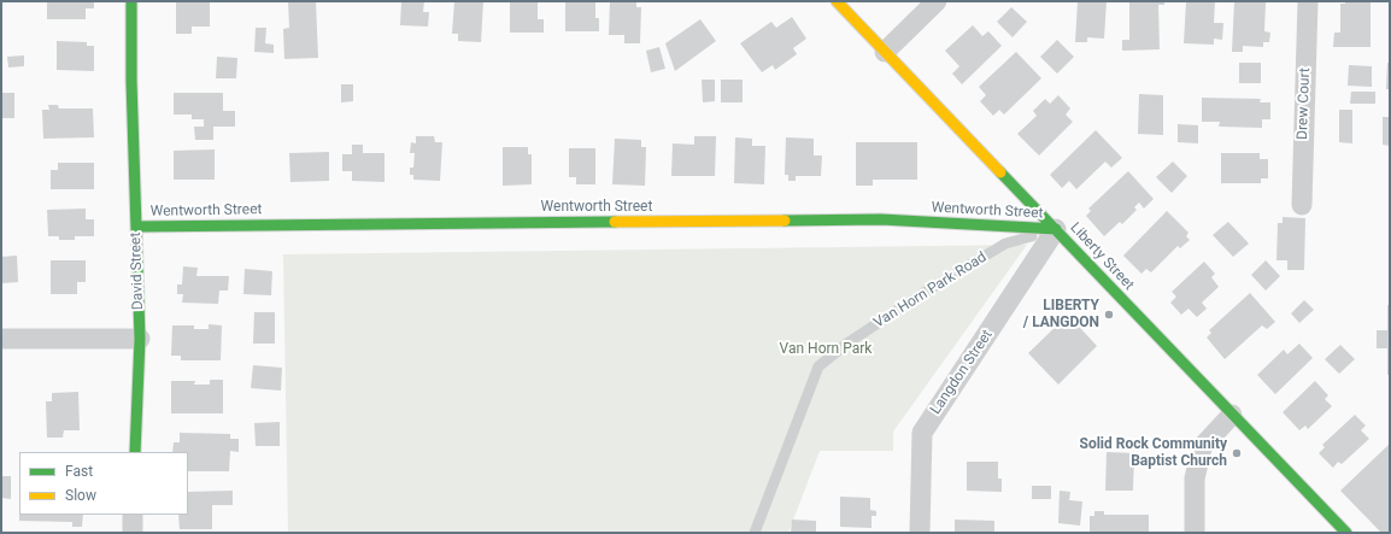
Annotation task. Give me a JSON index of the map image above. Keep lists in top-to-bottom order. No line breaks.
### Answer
{"streets":{"street":["Drew Court","Wentworth Street","Liberty Street","David Street","Langdon Street"],"lane":["Van Horn Park Road"]},"crossings":[["Wentworth Street","Liberty Street"],["Wentworth Street","David Street"],["Wentworth Street","Van Horn Park Road"],["Wentworth Street","Langdon Street"],["Liberty Street","Van Horn Park Road"],["Liberty Street","Langdon Street"],["Van Horn Park Road","Langdon Street"]],"parks":["Van Horn Park"],"places":["LIBERTY / LANGDON","Solid Rock Community Baptist Church"],"legend":["Fast","Slow"]}
